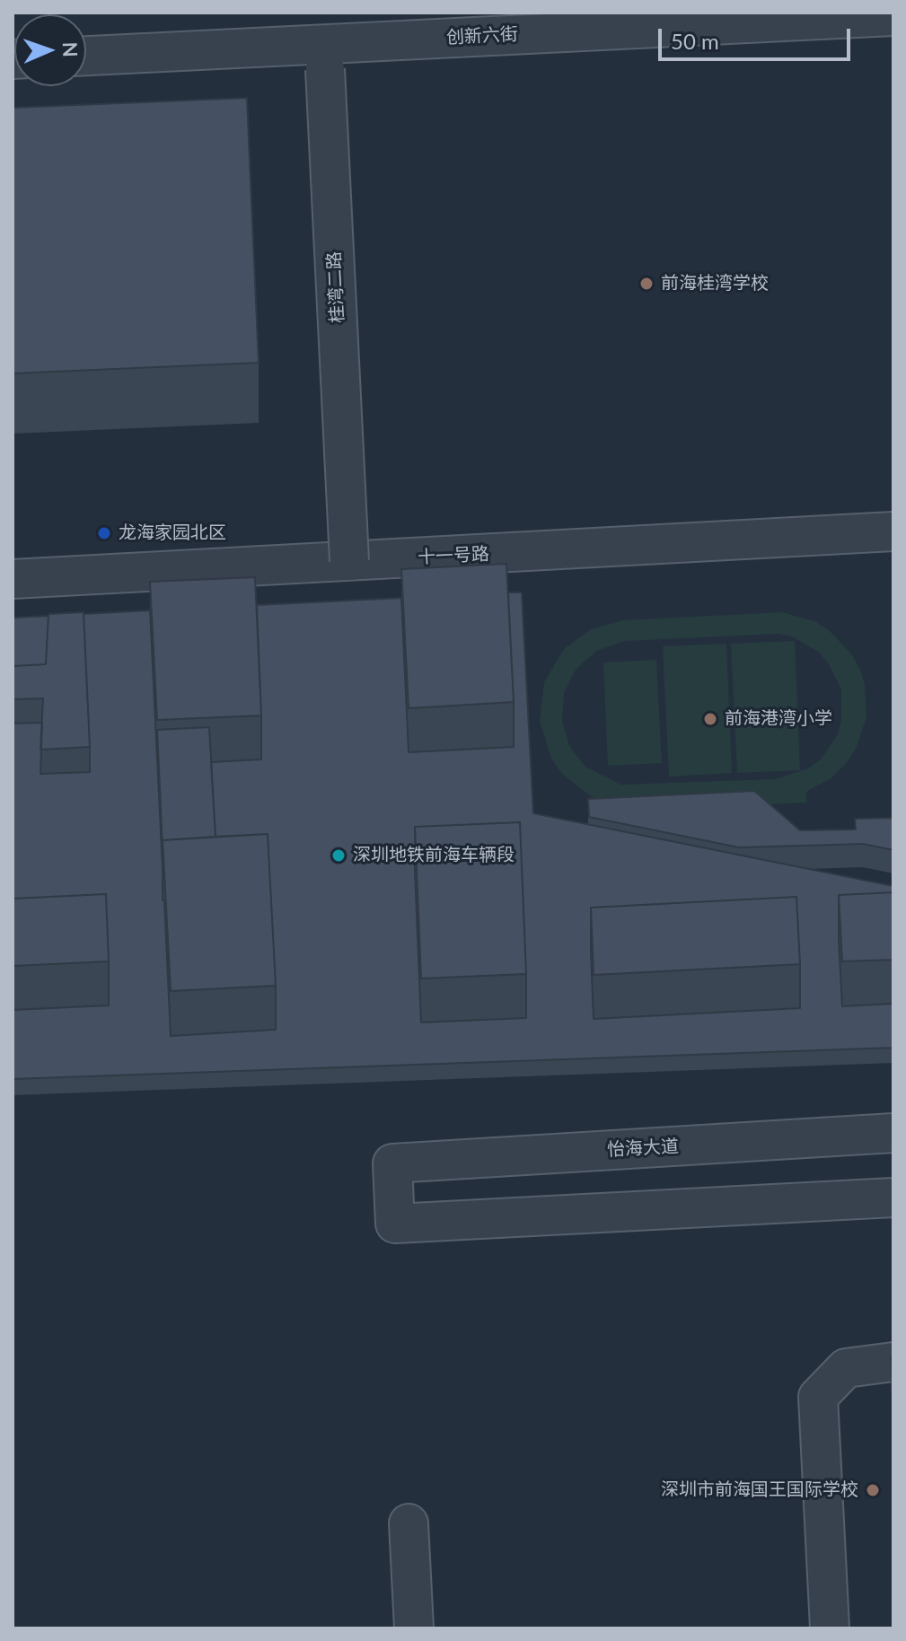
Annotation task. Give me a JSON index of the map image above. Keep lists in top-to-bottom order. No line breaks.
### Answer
{"streets":{"street":["创新六街","桂湾二路","十一号路","怡海大道"]},"crossings":[["创新六街","桂湾二路"],["桂湾二路","十一号路"]],"places":["前海桂湾学校","龙海家园北区","前海港湾小学","深圳地铁前海车辆段","深圳市前海国王国际学校"],"scale_bar":"50 m","north":"right"}
